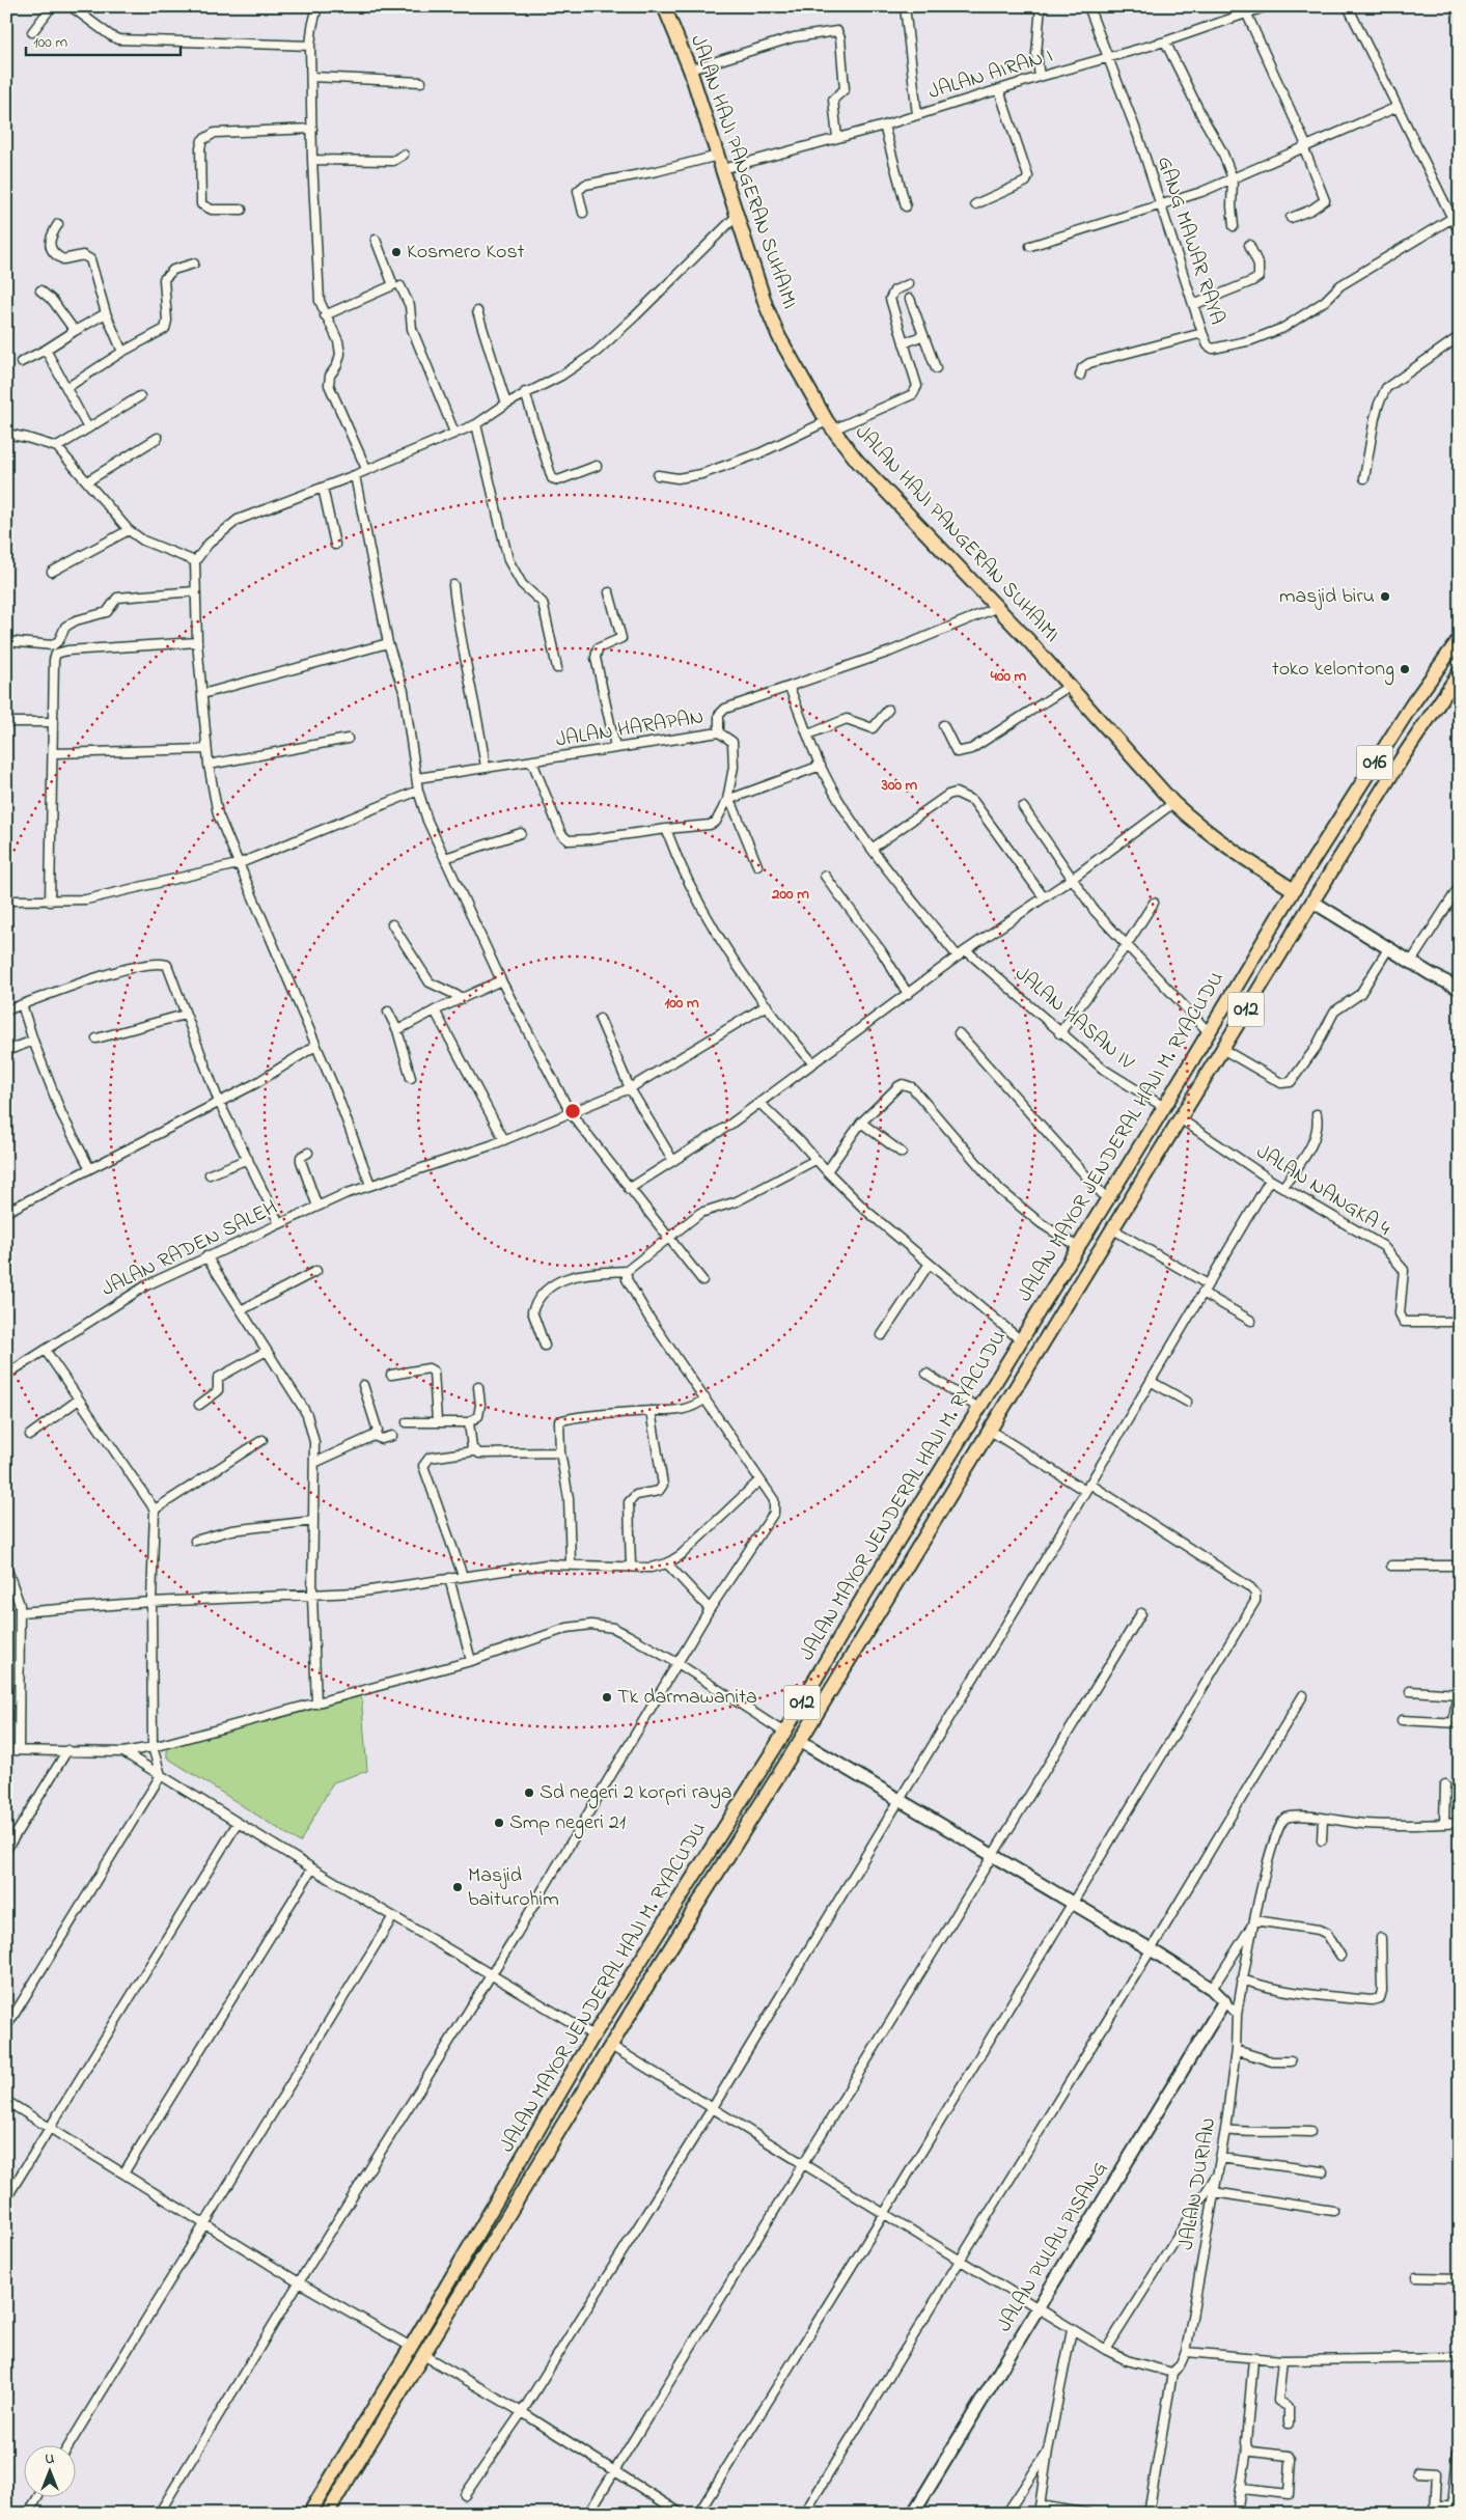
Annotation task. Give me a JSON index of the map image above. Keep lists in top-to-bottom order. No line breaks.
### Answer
{"streets":{"main road":["JALAN HAJI PANGERAN SUHAIMI","016","012","JALAN MAYOR JENDERAL HAJI M. RYACUDU"],"street":["JALAN AIRAN I","GANG MAWAR RAYA","JALAN HARAPAN","JALAN HASAN IV","JALAN NANGKA 4","JALAN RADEN SALEH","JALAN DURIAN","JALAN PULAU PISANG"]},"crossings":[["JALAN AIRAN I","JALAN HAJI PANGERAN SUHAIMI"],["JALAN AIRAN I","GANG MAWAR RAYA"],["JALAN HAJI PANGERAN SUHAIMI","JALAN HARAPAN"],["JALAN HAJI PANGERAN SUHAIMI","JALAN MAYOR JENDERAL HAJI M. RYACUDU"],["JALAN HASAN IV","JALAN MAYOR JENDERAL HAJI M. RYACUDU"],["JALAN MAYOR JENDERAL HAJI M. RYACUDU","JALAN NANGKA 4"]],"places":["Kosmero Kost","masjid biru","toko kelontong","Tk darmawanita","Sd negeri 2 korpri raya","Smp negeri 21","Masjid baiturohim"],"scale_bar":"100 m","north":"top","rings":["400 m","300 m","200 m","100 m"]}
